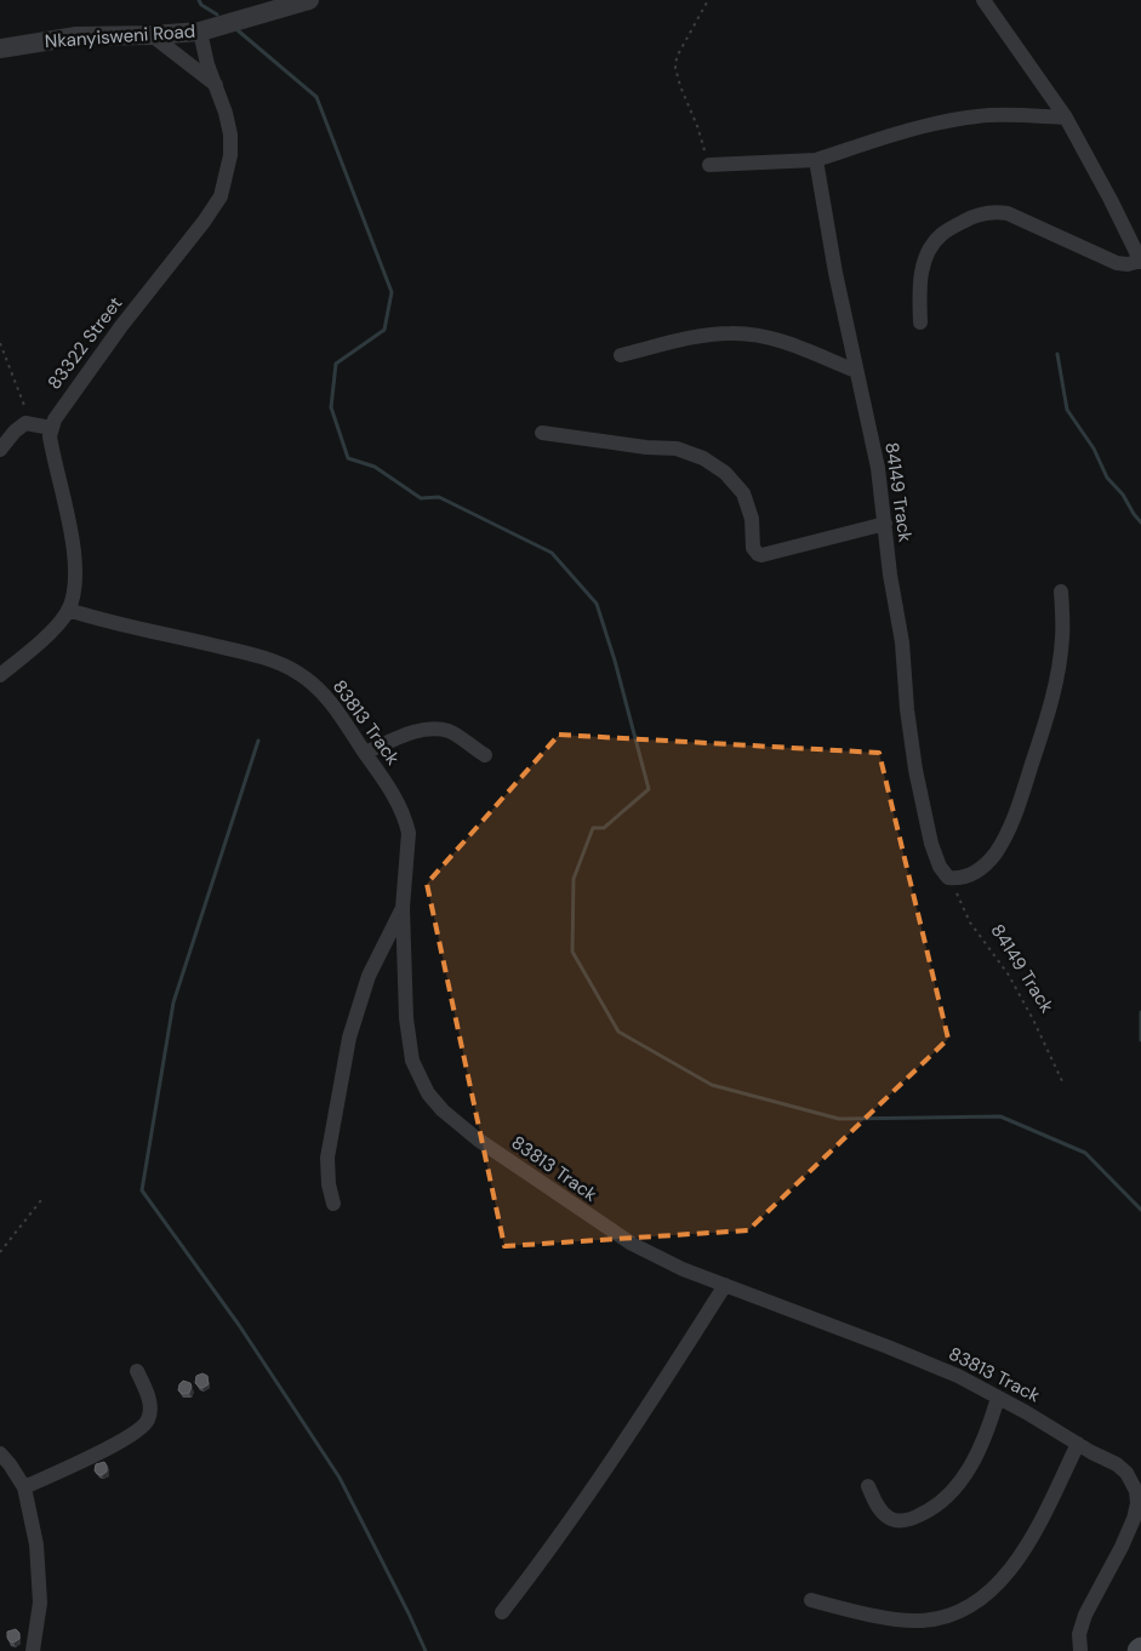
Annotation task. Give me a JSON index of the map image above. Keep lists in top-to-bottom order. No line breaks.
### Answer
{"streets":{"street":["Nkanyisweni Road","83322 Street","84149 Track","83813 Track"]},"crossings":[["Nkanyisweni Road","83322 Street"]]}
